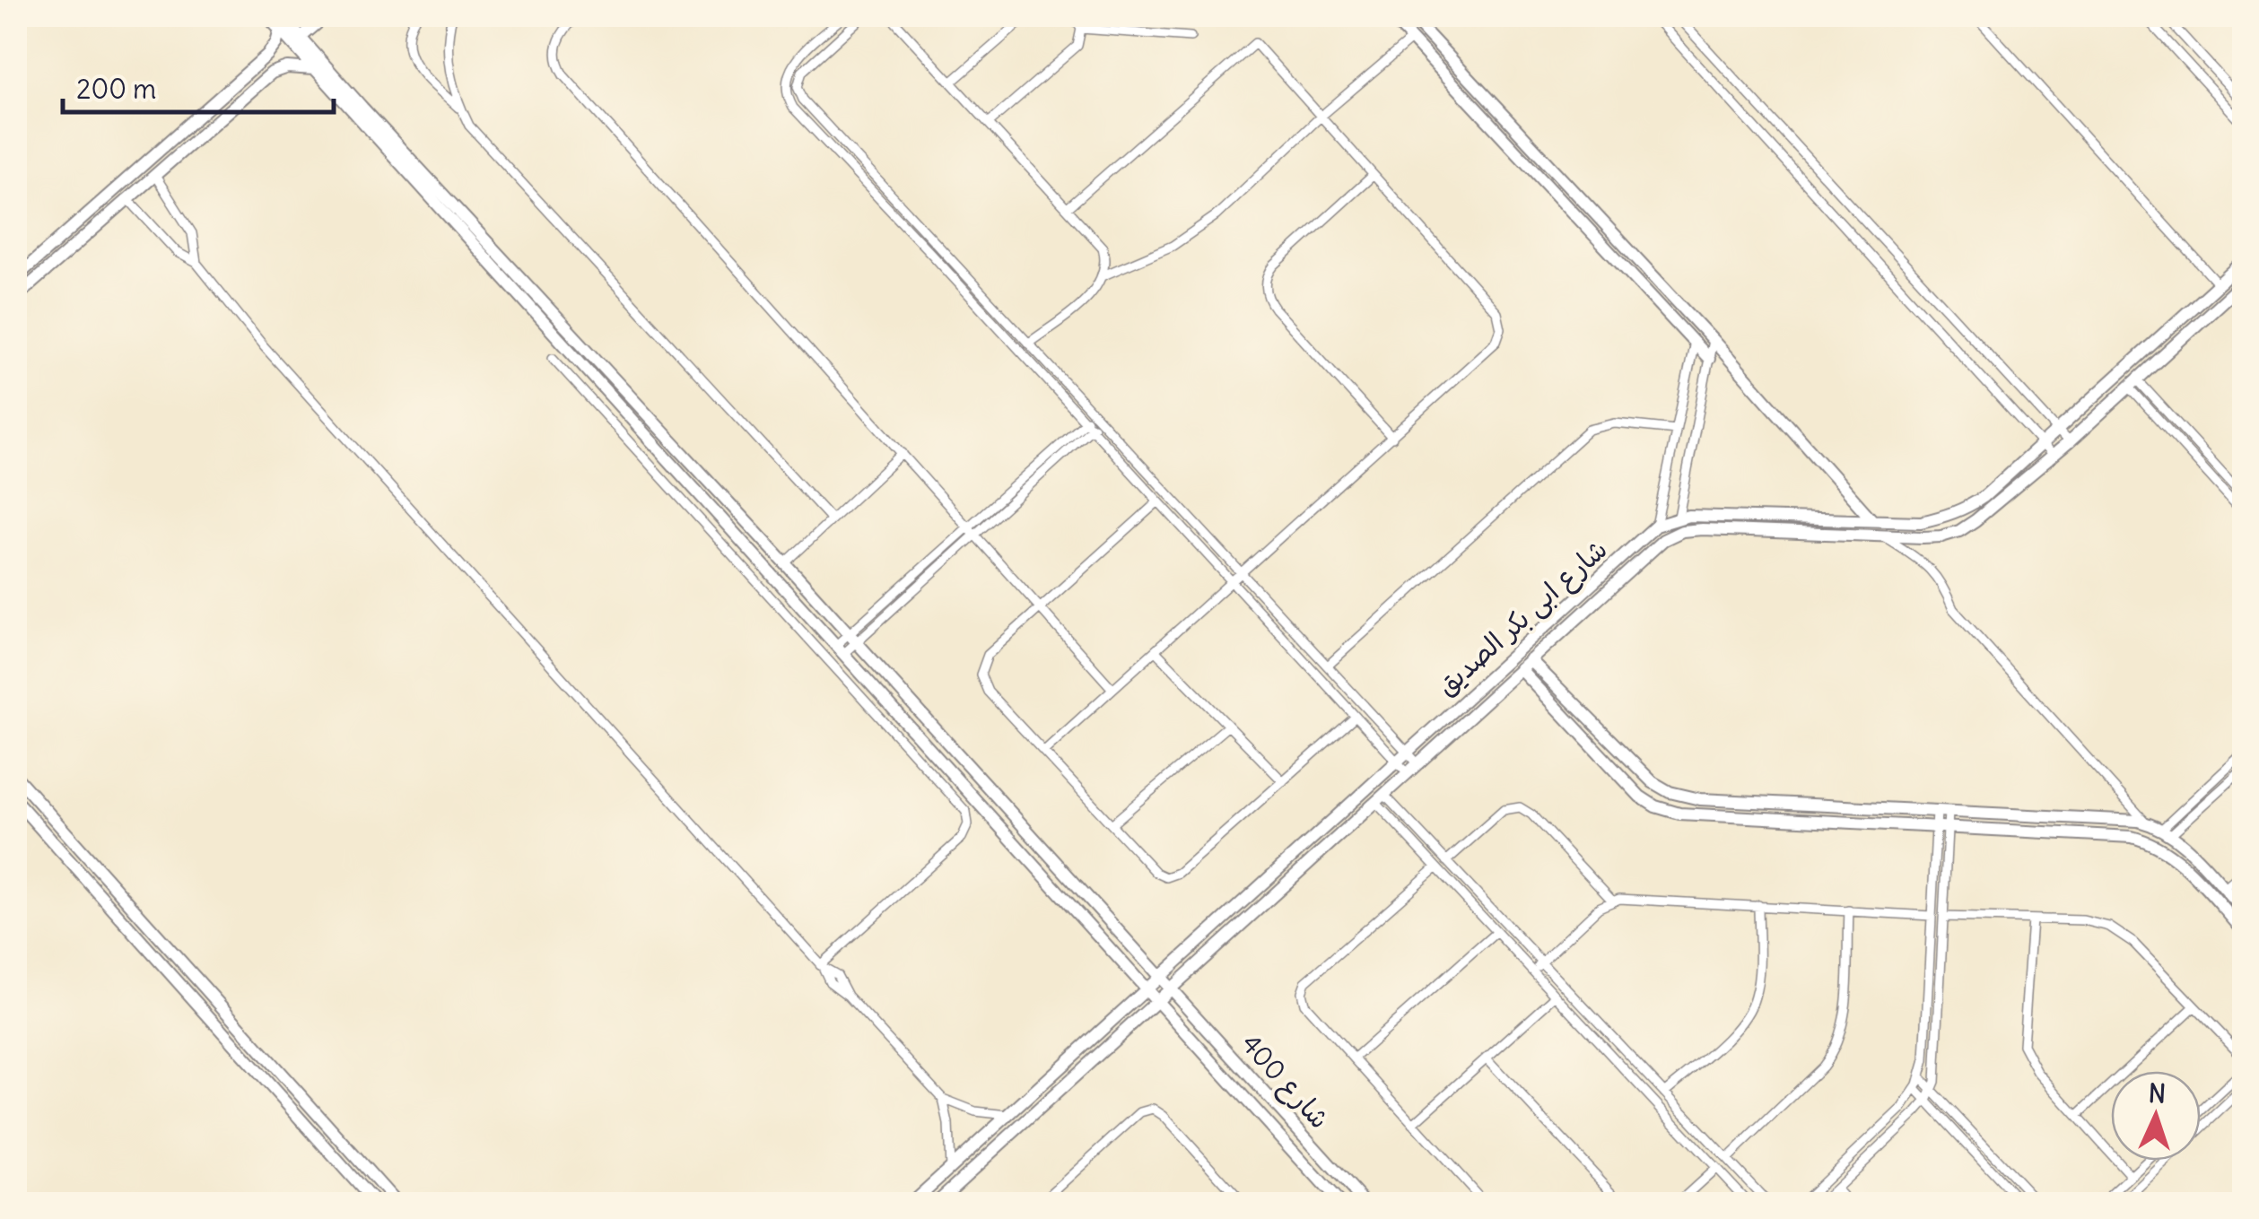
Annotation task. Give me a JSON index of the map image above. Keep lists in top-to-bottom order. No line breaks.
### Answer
{"streets":{"main road":["شارع ابى بكر الصديق","شارع 400"]},"crossings":[["شارع ابى بكر الصديق","شارع 400"]],"scale_bar":"200 m","north":"top"}
